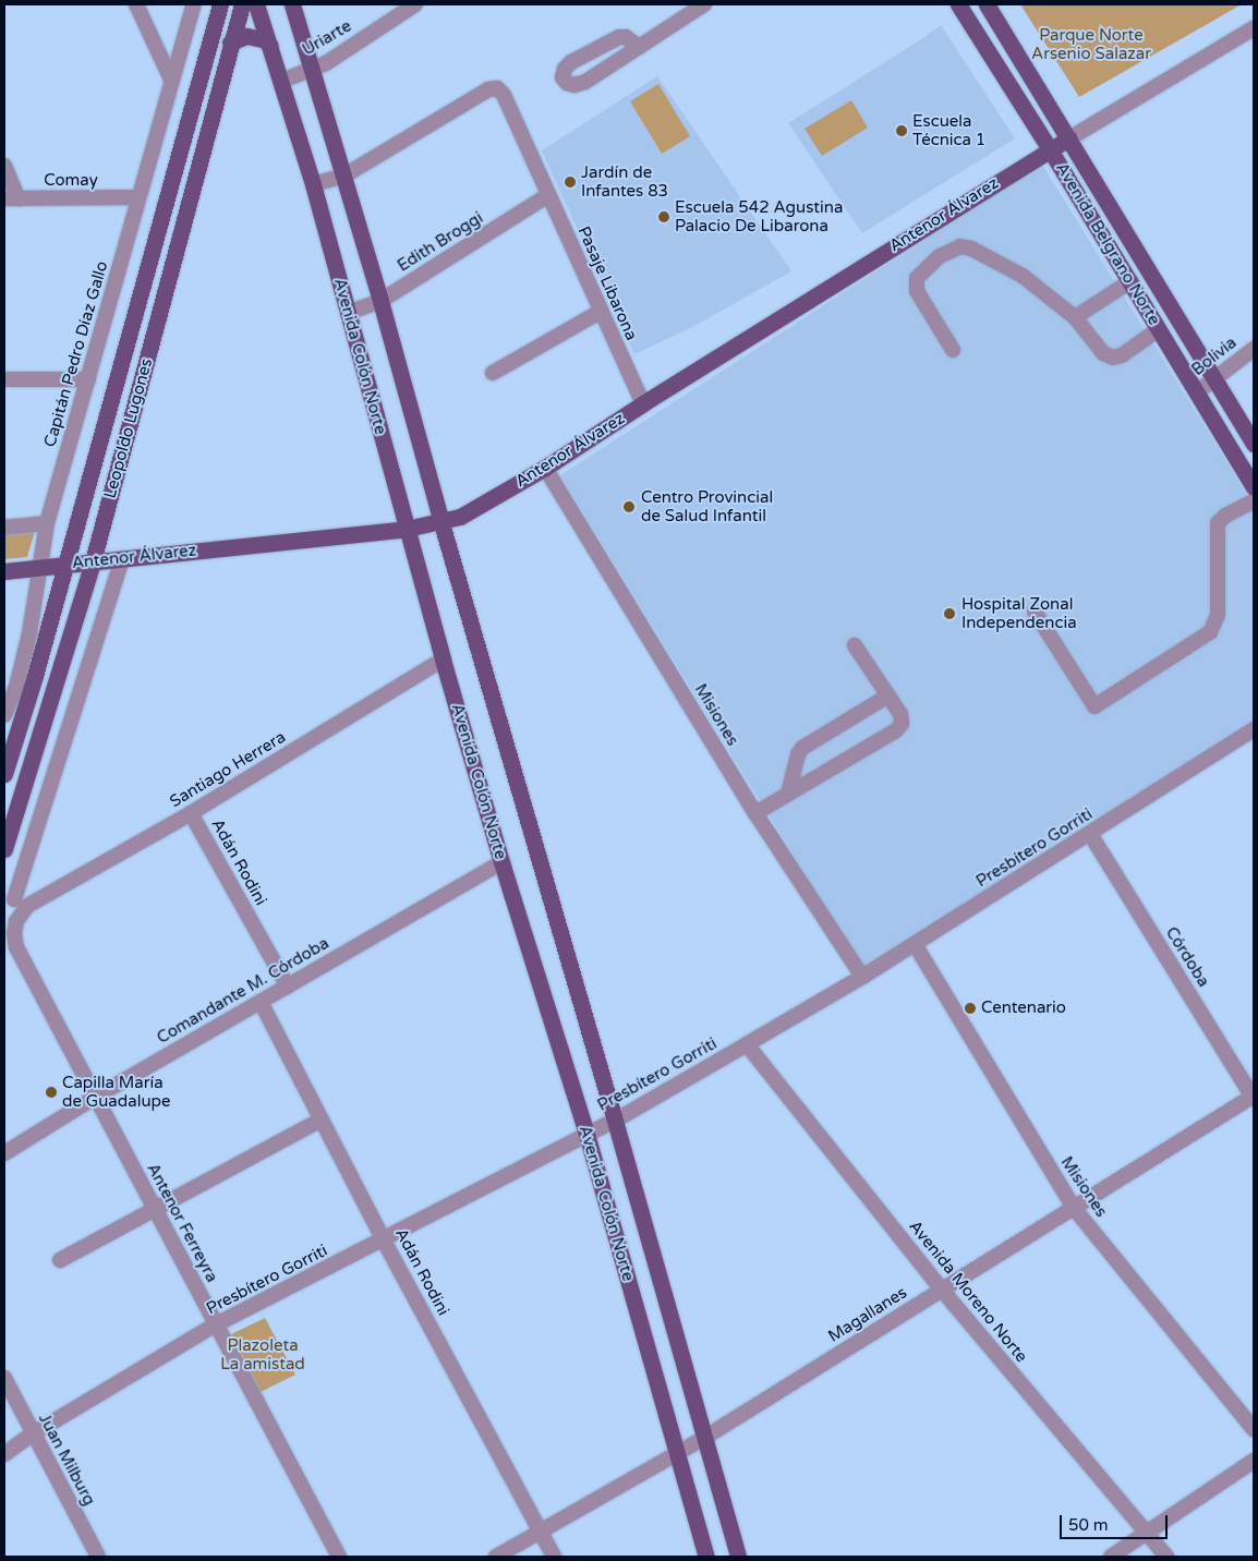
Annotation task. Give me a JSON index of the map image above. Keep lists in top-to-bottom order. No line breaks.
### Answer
{"streets":{"main road":["Antenor Álvarez","Avenida Belgrano Norte","Avenida Colón Norte","Leopoldo Lugones"],"street":["Uriarte","Comay","Edith Broggi","Pasaje Libarona","Capitán Pedro Díaz Gallo","Bolivia","Misiones","Santiago Herrera","Presbítero Gorriti","Adán Rodini","Córdoba","Comandante M. Córdoba","Antenor Ferreyra","Avenida Moreno Norte","Magallanes","Juan Milburg"]},"crossings":[["Uriarte","Avenida Colón Norte"],["Comay","Capitán Pedro Díaz Gallo"],["Antenor Álvarez","Avenida Belgrano Norte"],["Antenor Álvarez","Pasaje Libarona"],["Antenor Álvarez","Capitán Pedro Díaz Gallo"],["Antenor Álvarez","Avenida Colón Norte"],["Antenor Álvarez","Leopoldo Lugones"],["Antenor Álvarez","Misiones"],["Antenor Álvarez","Antenor Ferreyra"],["Edith Broggi","Pasaje Libarona"],["Edith Broggi","Avenida Colón Norte"],["Avenida Belgrano Norte","Bolivia"],["Pasaje Libarona","Avenida Colón Norte"],["Avenida Colón Norte","Santiago Herrera"],["Avenida Colón Norte","Presbítero Gorriti"],["Avenida Colón Norte","Comandante M. Córdoba"],["Avenida Colón Norte","Magallanes"],["Misiones","Presbítero Gorriti"],["Misiones","Magallanes"],["Santiago Herrera","Adán Rodini"],["Santiago Herrera","Antenor Ferreyra"],["Presbítero Gorriti","Adán Rodini"],["Presbítero Gorriti","Córdoba"],["Presbítero Gorriti","Antenor Ferreyra"],["Presbítero Gorriti","Avenida Moreno Norte"],["Presbítero Gorriti","Juan Milburg"],["Adán Rodini","Comandante M. Córdoba"],["Adán Rodini","Magallanes"],["Córdoba","Magallanes"],["Comandante M. Córdoba","Antenor Ferreyra"],["Avenida Moreno Norte","Magallanes"]],"parks":["Parque Norte Arsenio Salazar","Plazoleta La amistad"],"places":["Escuela Técnica 1","Jardín de Infantes 83","Escuela 542 Agustina Palacio De Libarona","Centro Provincial de Salud Infantil","Hospital Zonal Independencia","Centenario","Capilla María de Guadalupe"],"scale_bar":"50 m"}
